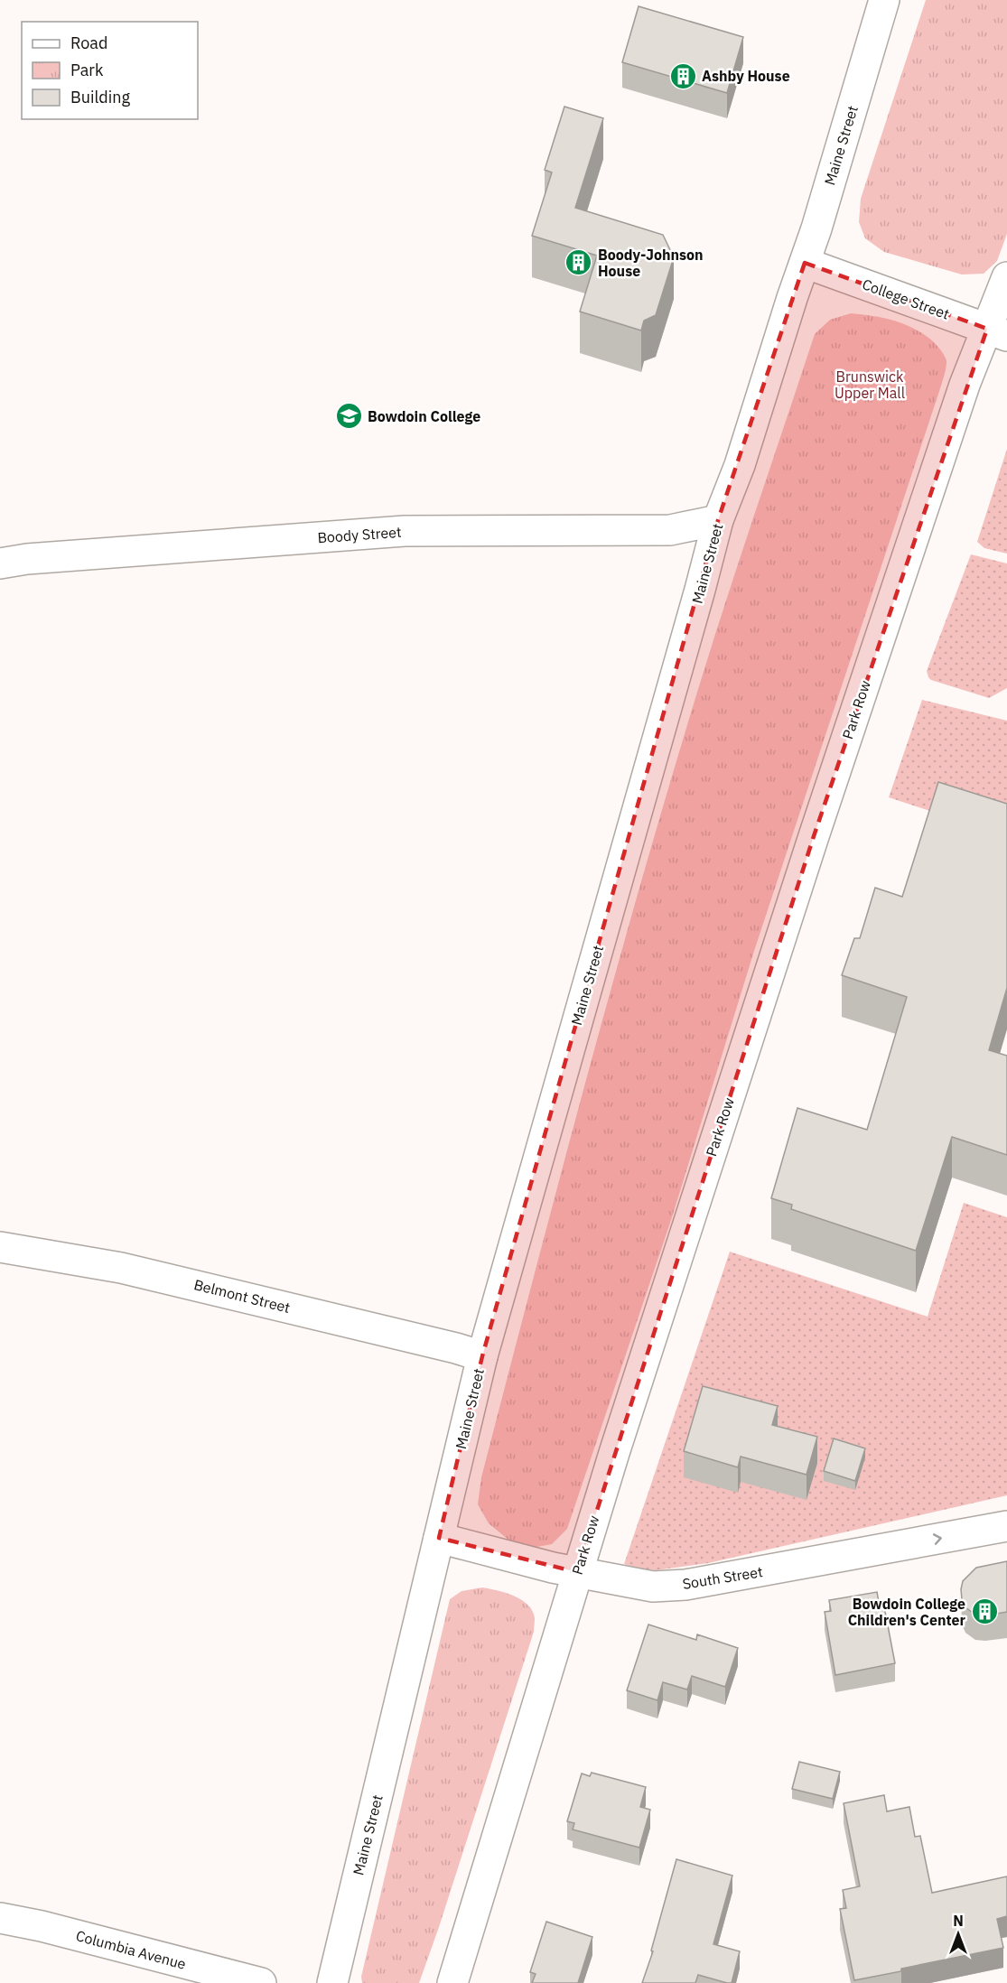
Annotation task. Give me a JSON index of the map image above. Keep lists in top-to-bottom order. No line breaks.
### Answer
{"streets":{"street":["Maine Street","College Street","Boody Street","Park Row","Belmont Street","South Street","Columbia Avenue"]},"crossings":[["Maine Street","College Street"],["Maine Street","Boody Street"],["Maine Street","Belmont Street"],["Maine Street","South Street"],["College Street","Park Row"],["Park Row","South Street"]],"one_way":["South Street"],"parks":["Brunswick Upper Mall"],"places":{"building":["Ashby House","Boody-Johnson House","Bowdoin College Children's Center"],"school or university":["Bowdoin College"]},"legend":["Road","Park","Building"],"north":"top"}
